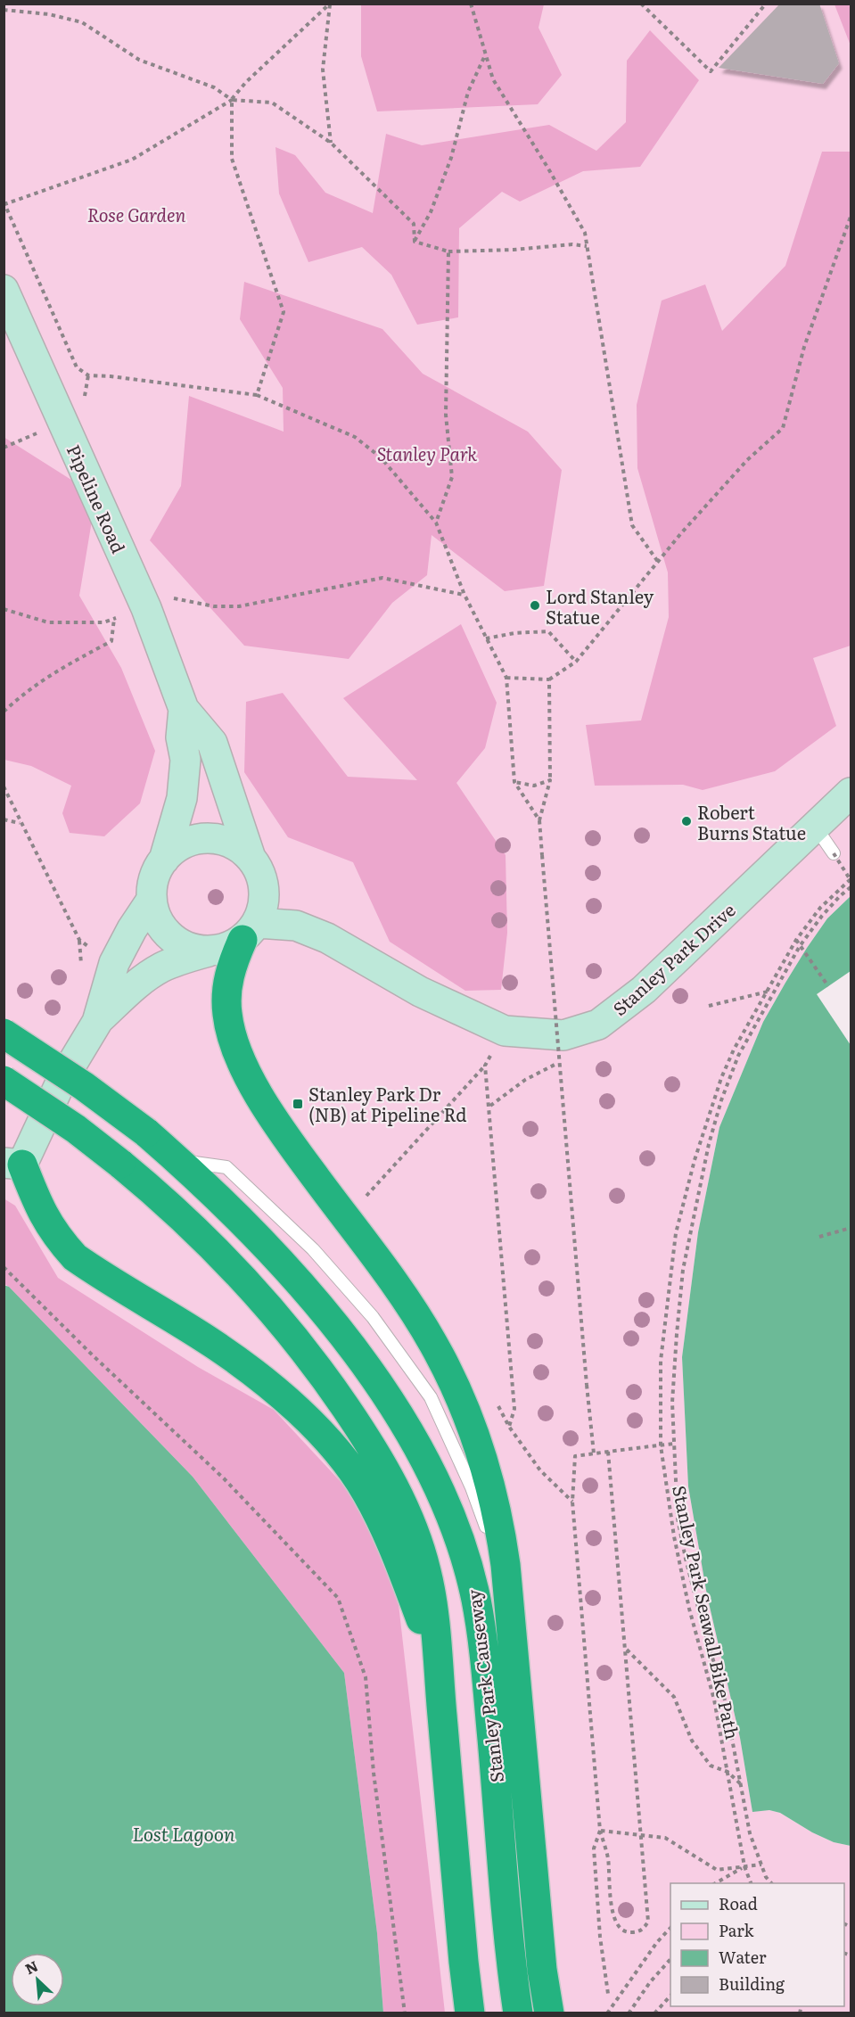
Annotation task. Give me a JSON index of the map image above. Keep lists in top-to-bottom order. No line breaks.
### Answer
{"streets":{"highway":["Stanley Park Causeway"],"street":["Pipeline Road","Stanley Park Drive"],"path":["Stanley Park Seawall Bike Path"]},"crossings":[["Pipeline Road","Stanley Park Drive"]],"water":["Lost Lagoon"],"parks":["Rose Garden","Stanley Park"],"places":{"other":["Lord Stanley Statue","Robert Burns Statue"],"transit":["Stanley Park Dr (NB) at Pipeline Rd"]},"legend":["Road","Park","Water","Building"],"north":"top left"}
